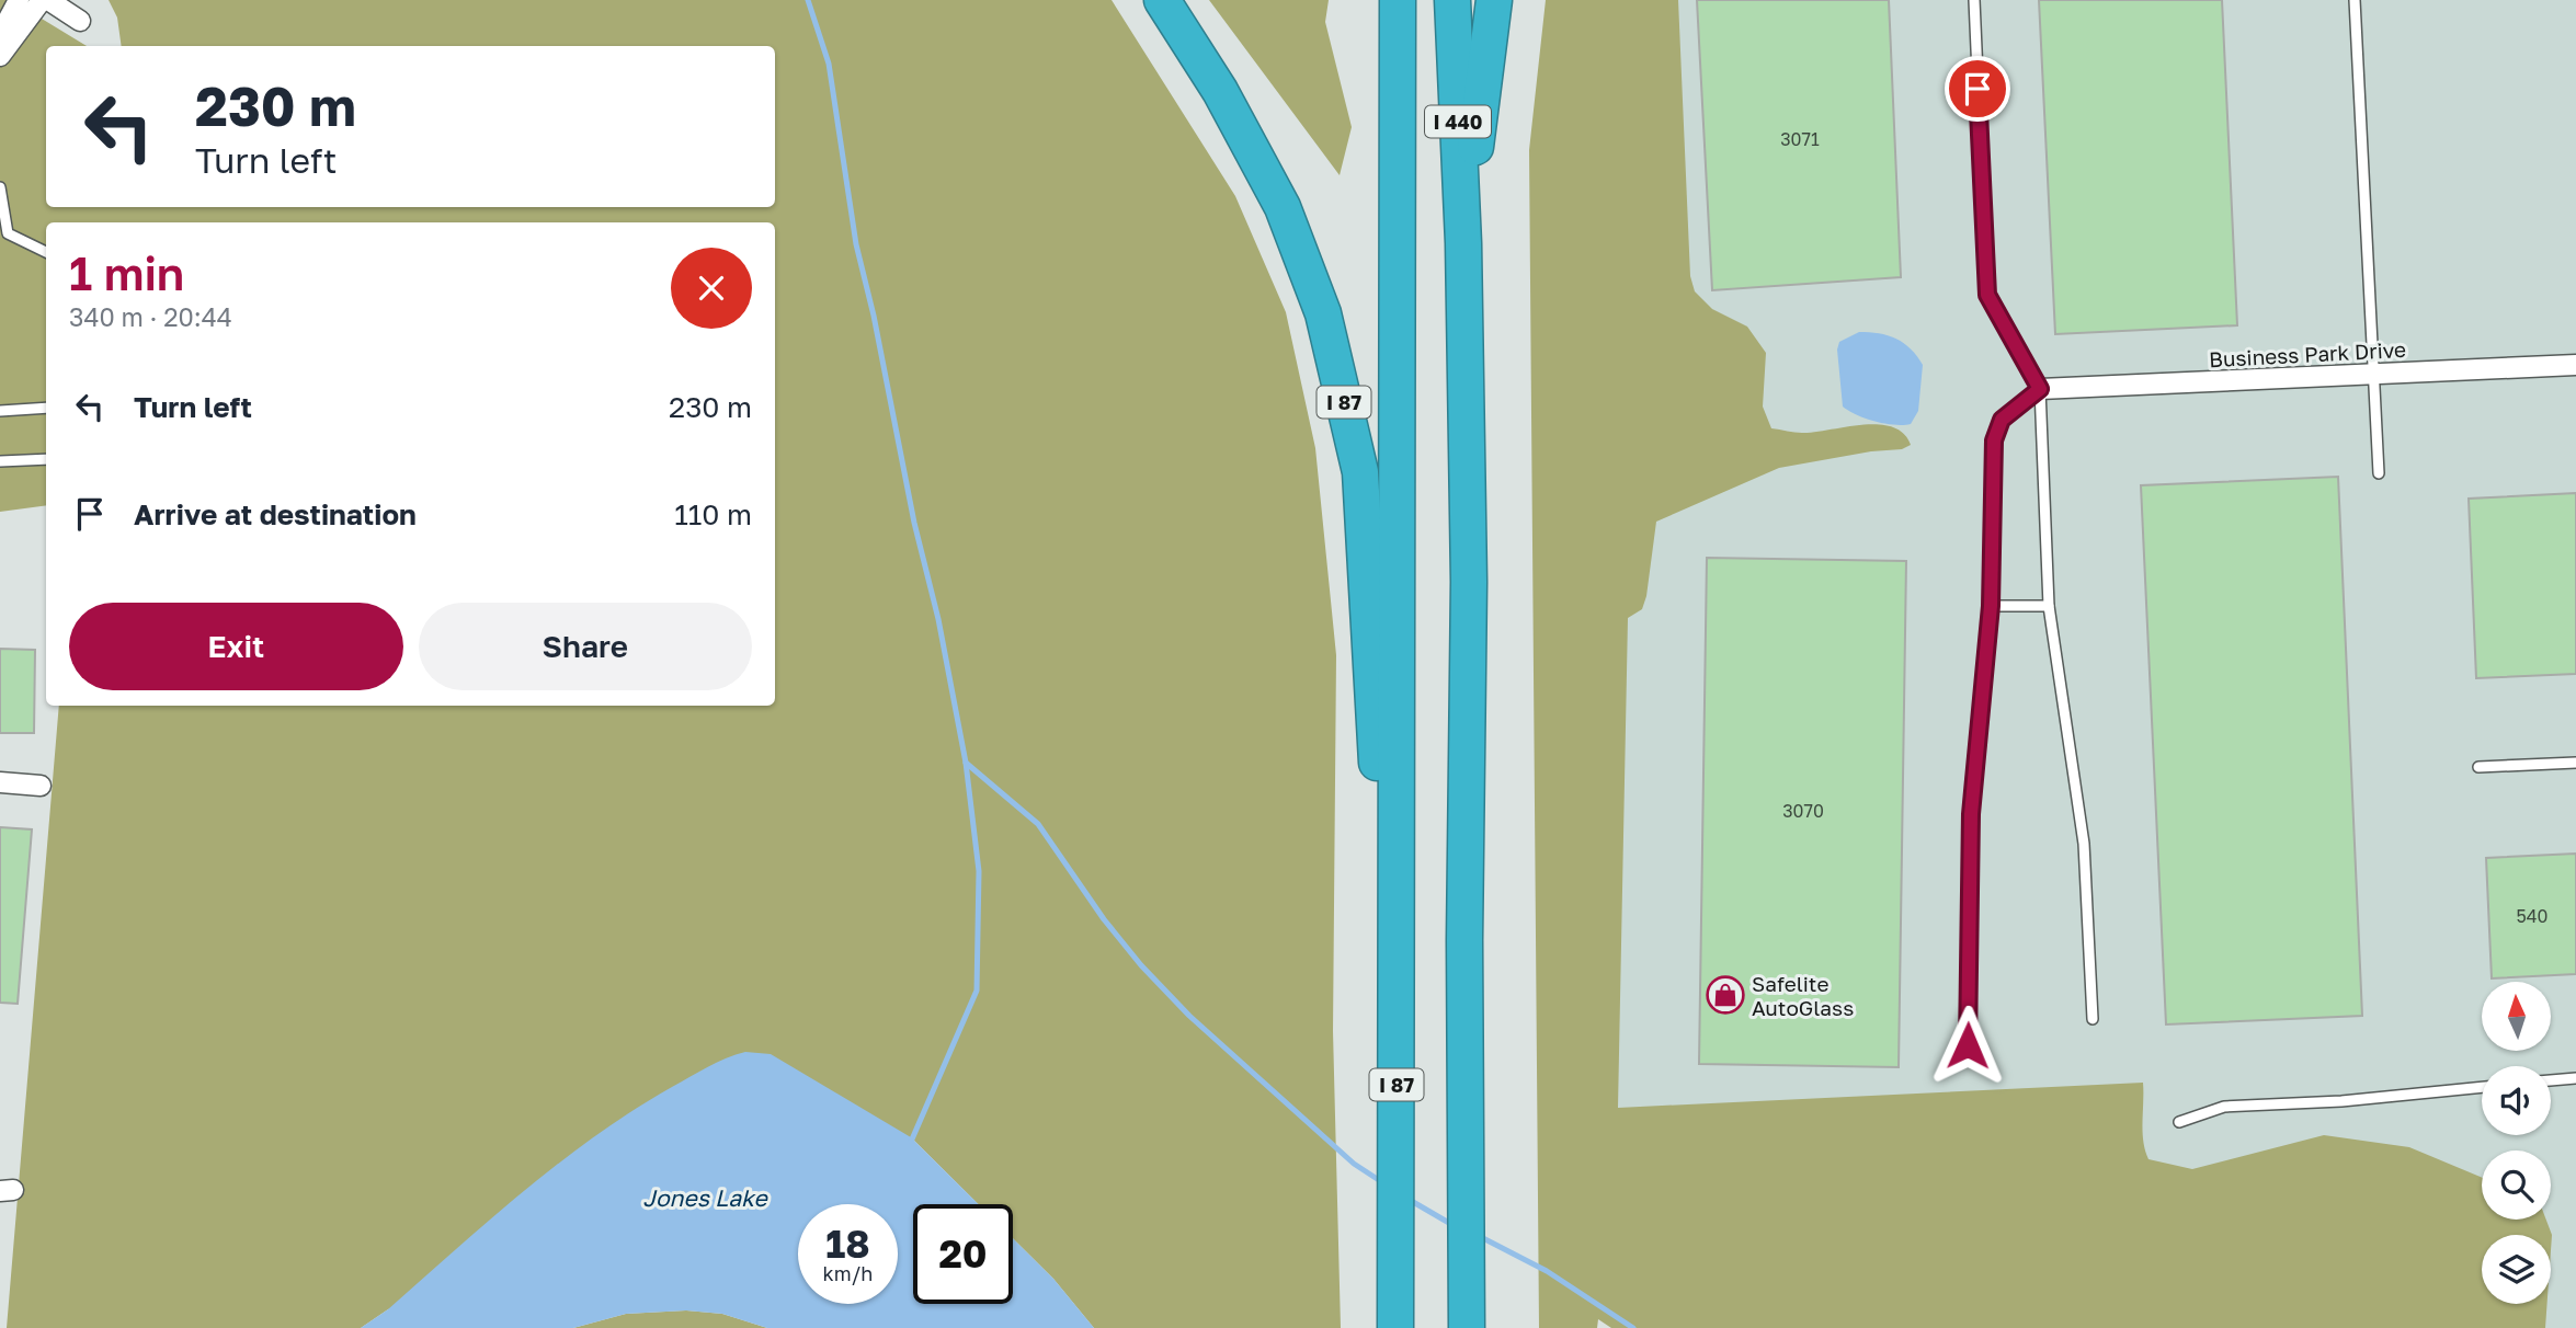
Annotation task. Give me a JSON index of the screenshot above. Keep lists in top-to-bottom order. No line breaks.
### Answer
{"streets":{"highway":["I 440","I 87"],"street":["Business Park Drive"]},"crossings":[["I 440","I 87"]],"water":["Jones Lake"],"places":{"shop":["Safelite AutoGlass"]},"house_numbers":["3071","3070","540"],"north":"top","page":{"turn":["230 m","Turn left"],"heading":["1 min","340 m · 20:44"],"list":[{"name":"Turn left","value":"230 m"},{"name":"Arrive at destination","value":"110 m"}],"buttons":["Exit","Share"],"speed":"18 km/h","limit":"20"}}
